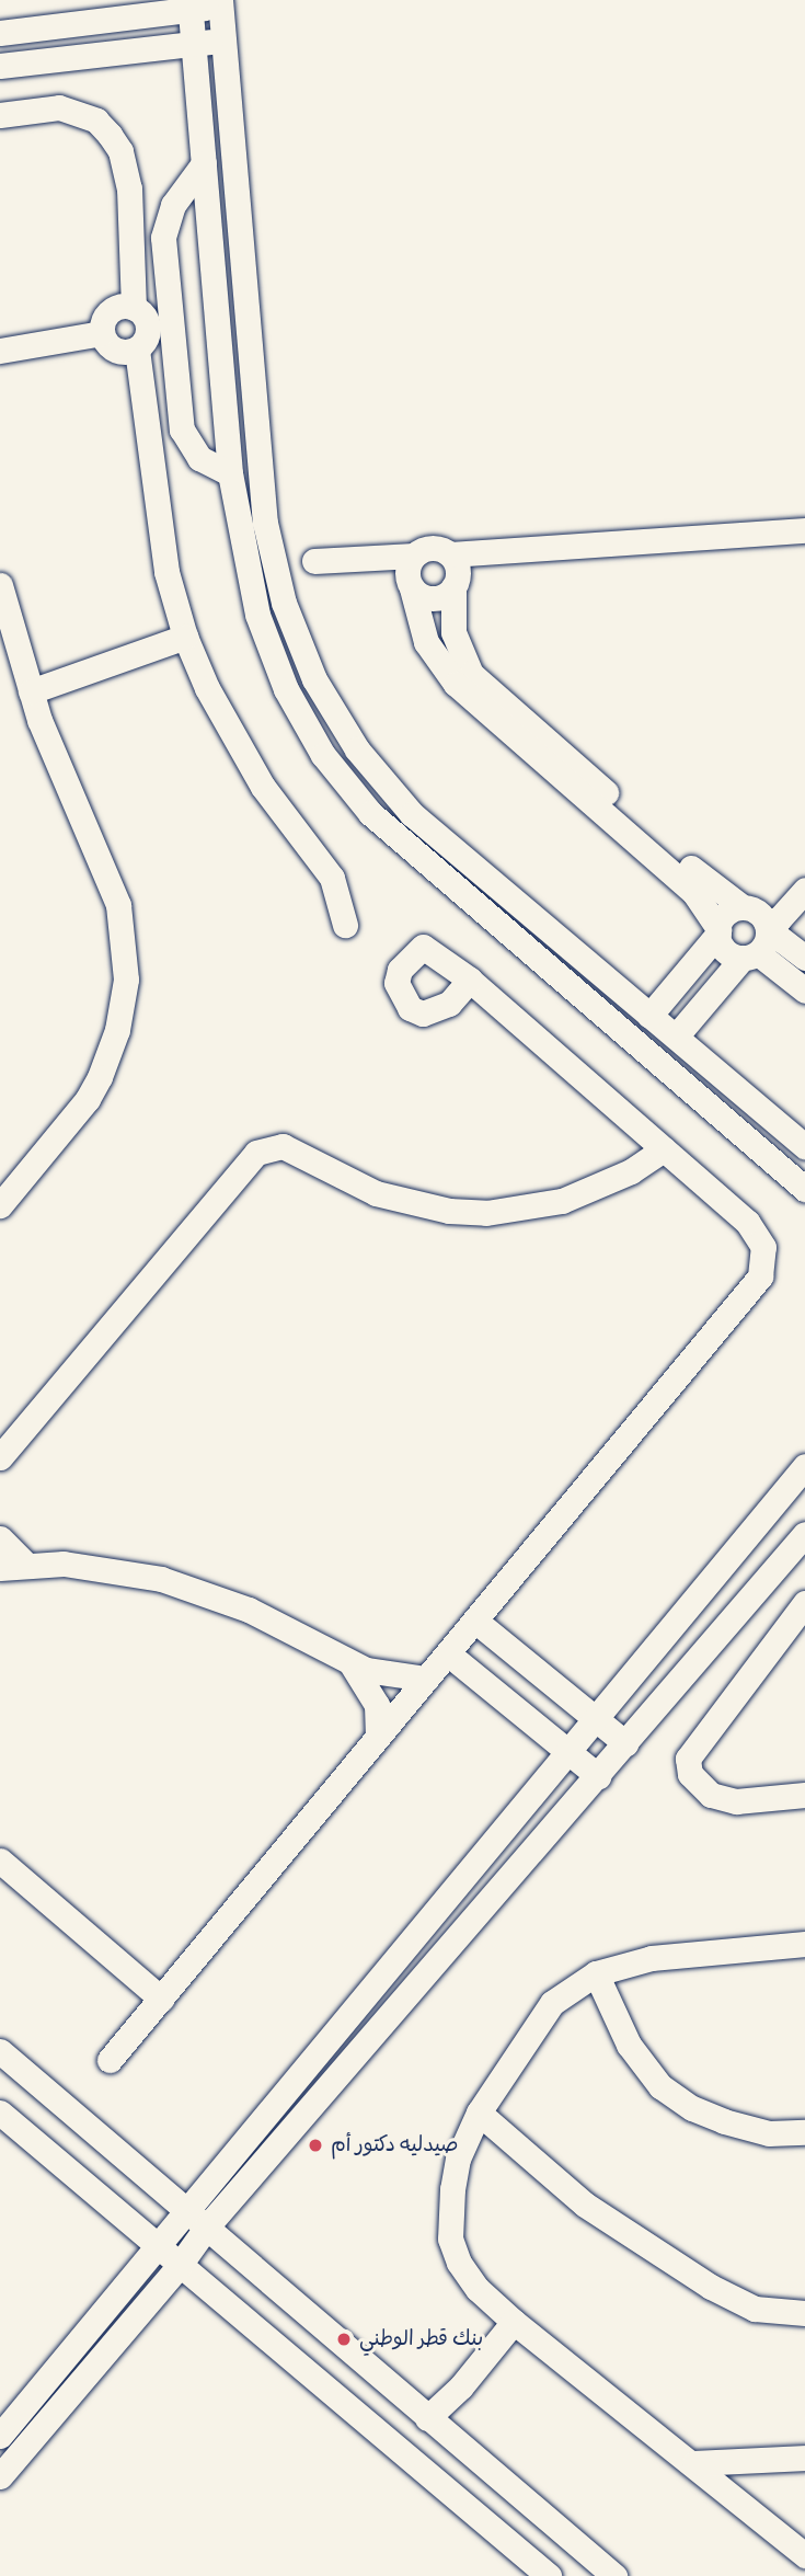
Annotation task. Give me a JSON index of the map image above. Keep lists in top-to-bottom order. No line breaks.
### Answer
{"places":["صيدليه دكتور أم","بنك قطر الوطني"]}
